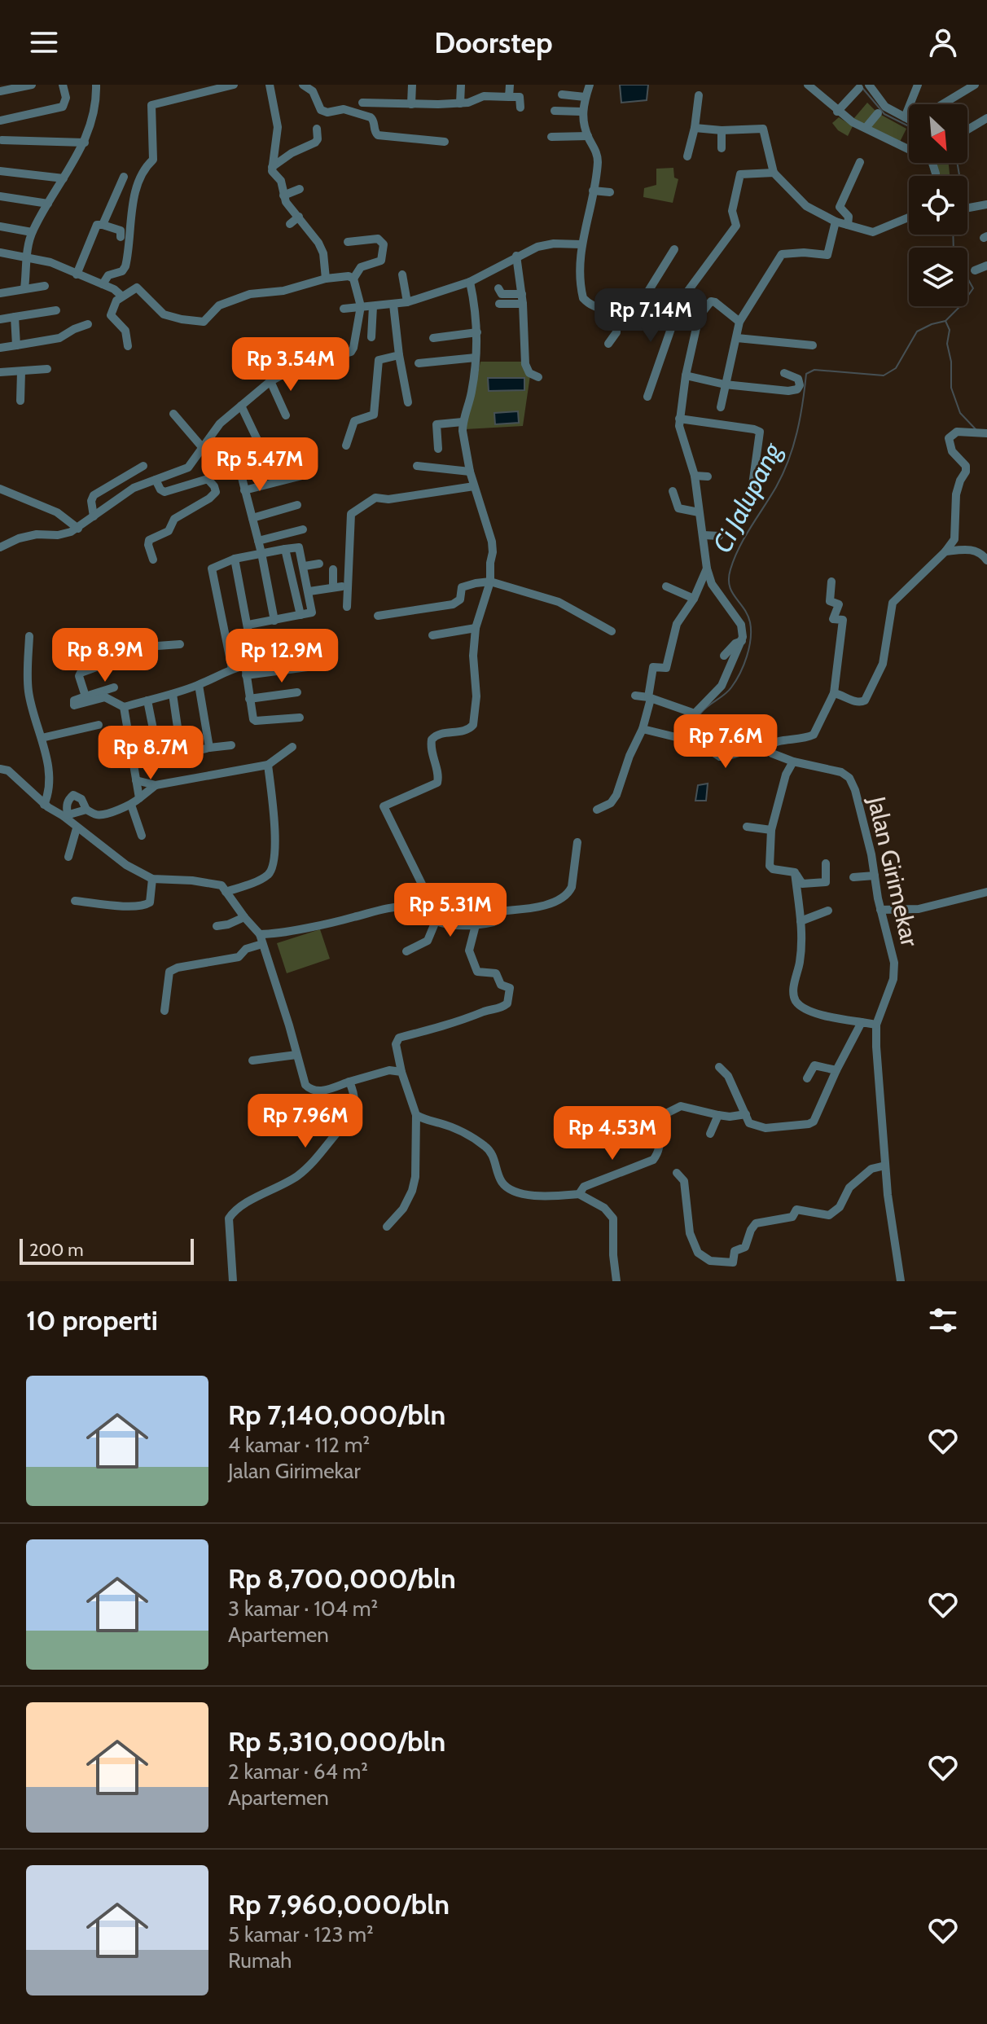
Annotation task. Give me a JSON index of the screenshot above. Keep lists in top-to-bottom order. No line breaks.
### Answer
{"streets":{"street":["Jalan Girimekar"]},"water":["Ci Jalupang"],"scale_bar":"200 m","north":"bottom right","page":{"header":"Doorstep","price":["Rp 7.14M","Rp 3.54M","Rp 5.47M","Rp 8.9M","Rp 12.9M","Rp 7.6M","Rp 8.7M","Rp 5.31M","Rp 7.96M","Rp 4.53M"],"scale":"200 m","heading":"10 properti","list":[{"name":"Rp 7,140,000/bln","note":"4 kamar · 112 m² · Jalan Girimekar"},{"name":"Rp 8,700,000/bln","note":"3 kamar · 104 m² · Apartemen"},{"name":"Rp 5,310,000/bln","note":"2 kamar · 64 m² · Apartemen"},{"name":"Rp 7,960,000/bln","note":"5 kamar · 123 m² · Rumah"}]}}
